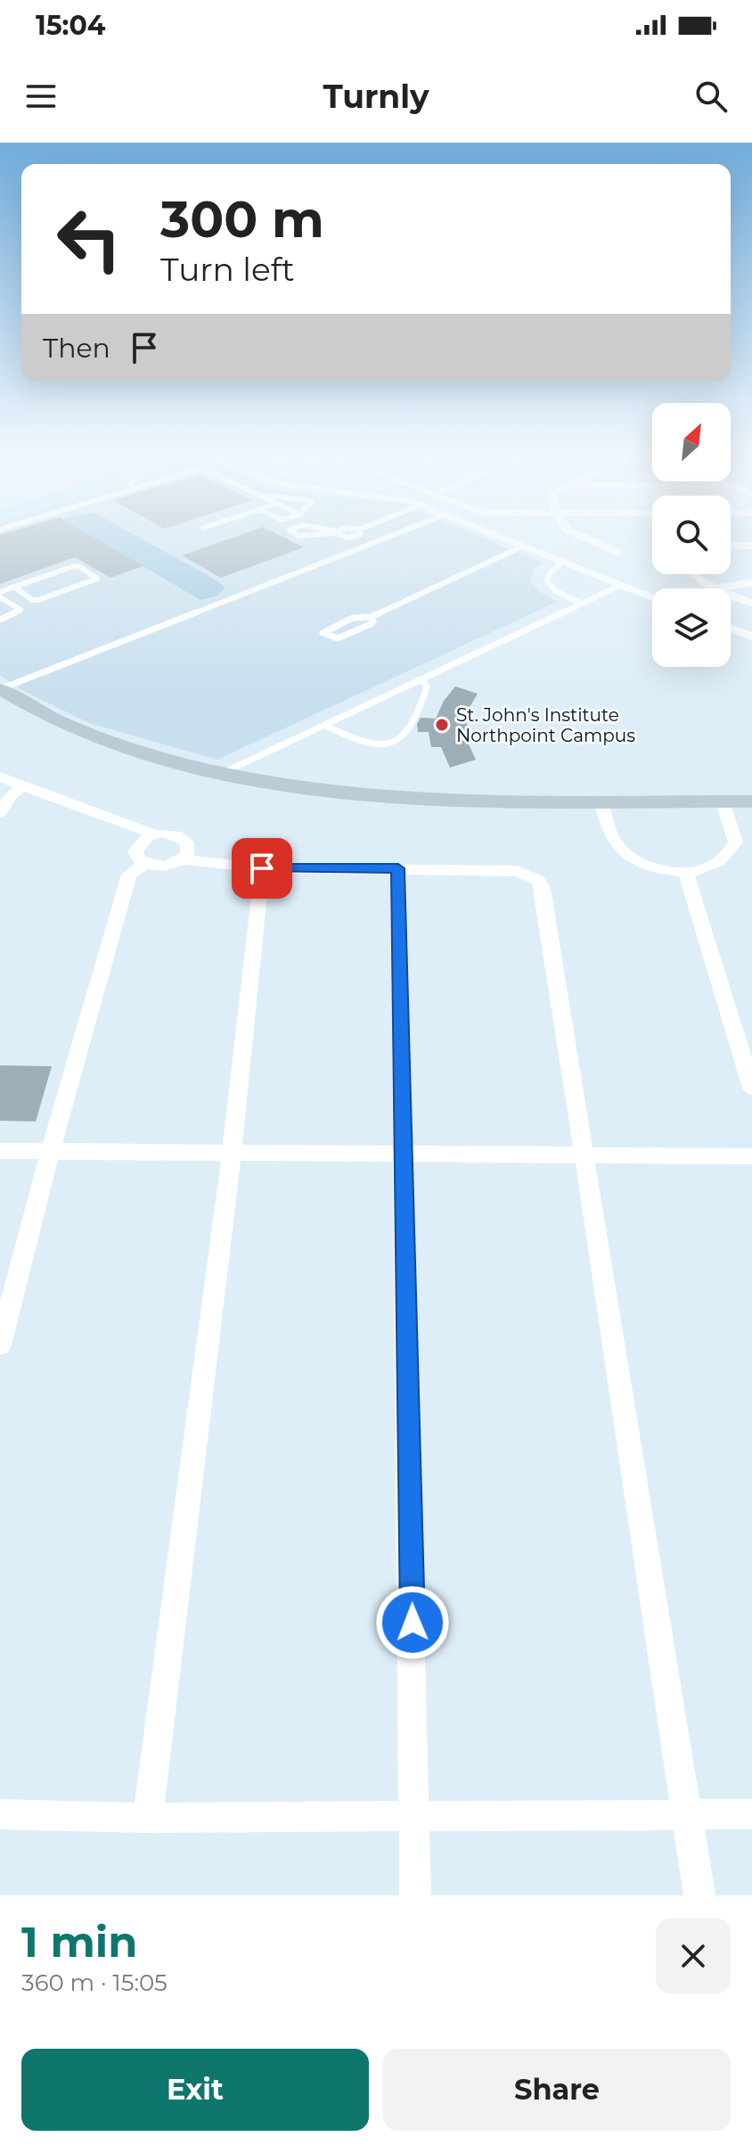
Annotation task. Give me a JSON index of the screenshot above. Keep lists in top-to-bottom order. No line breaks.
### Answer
{"places":["St. John's Institute Northpoint Campus"],"north":"top right","page":{"status":"15:04","header":"Turnly","turn":["300 m","Turn left"],"then":"Then","heading":["1 min","360 m · 15:05"],"buttons":["Exit","Share"]}}
